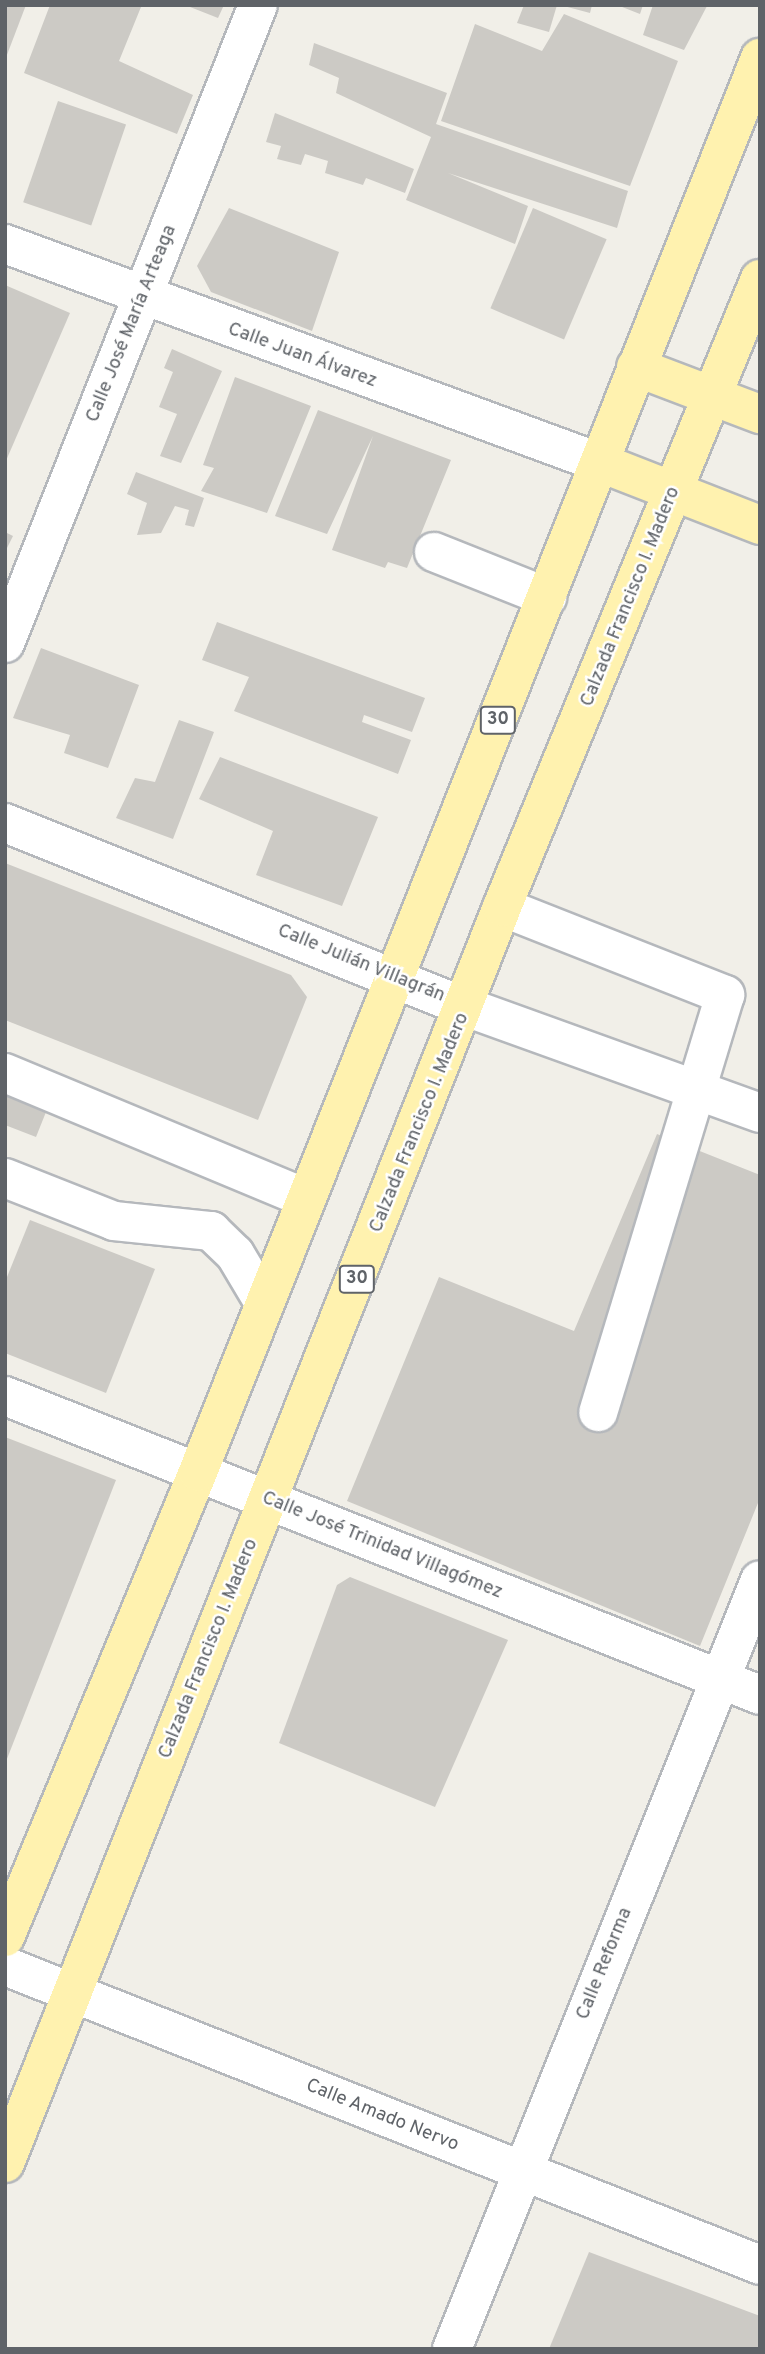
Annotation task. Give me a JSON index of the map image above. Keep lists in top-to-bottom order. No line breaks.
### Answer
{"streets":{"main road":["Calzada Francisco I. Madero","30"],"street":["Calle José María Arteaga","Calle Juan Álvarez","Calle Julián Villagrán","Calle José Trinidad Villagómez","Calle Reforma","Calle Amado Nervo"]},"crossings":[["Calle José María Arteaga","Calle Juan Álvarez"],["Calle Juan Álvarez","30"],["Calzada Francisco I. Madero","Calle Julián Villagrán"],["Calzada Francisco I. Madero","Calle José Trinidad Villagómez"],["Calzada Francisco I. Madero","Calle Amado Nervo"],["30","Calle Julián Villagrán"],["30","Calle José Trinidad Villagómez"],["Calle José Trinidad Villagómez","Calle Reforma"],["Calle Reforma","Calle Amado Nervo"]]}
